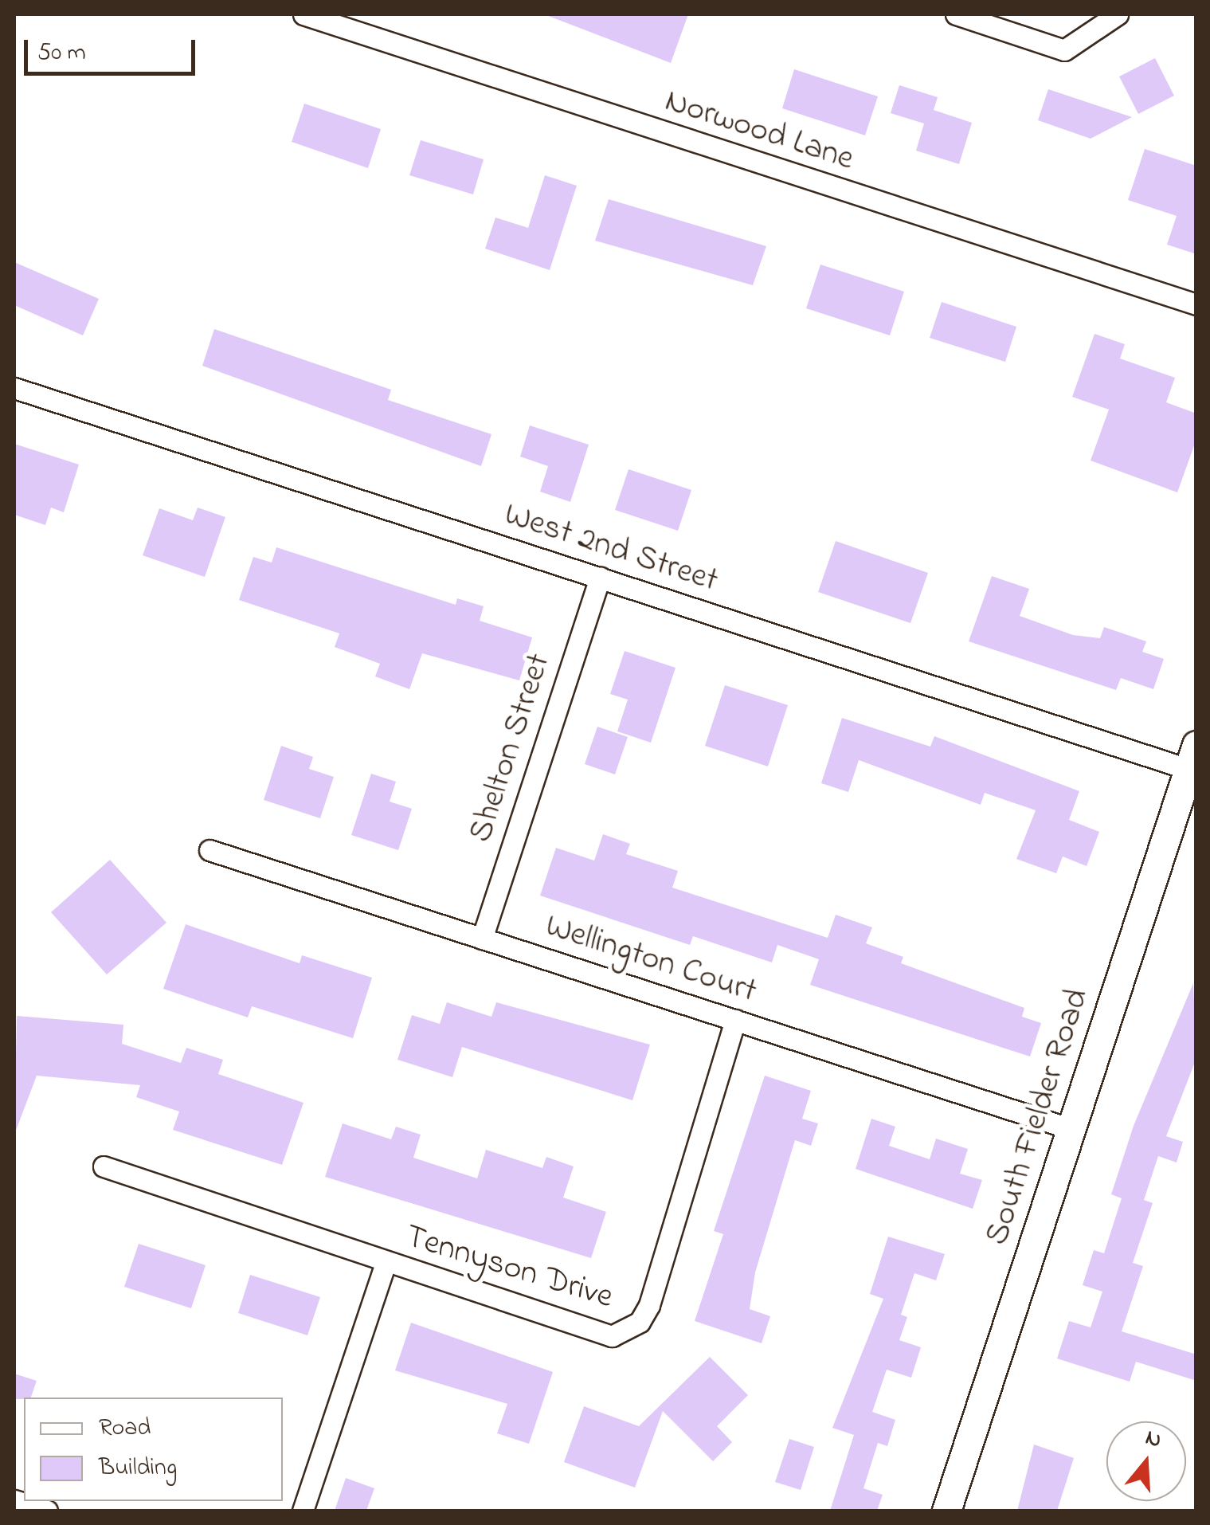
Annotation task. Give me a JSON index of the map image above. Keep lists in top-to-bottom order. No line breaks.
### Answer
{"streets":{"main road":["South Fielder Road"],"street":["Norwood Lane","West 2nd Street","Shelton Street","Wellington Court","Tennyson Drive"]},"crossings":[["West 2nd Street","Shelton Street"],["West 2nd Street","South Fielder Road"],["Shelton Street","Wellington Court"],["Wellington Court","South Fielder Road"],["Wellington Court","Tennyson Drive"]],"legend":["Road","Building"],"scale_bar":"50 m","north":"top"}
